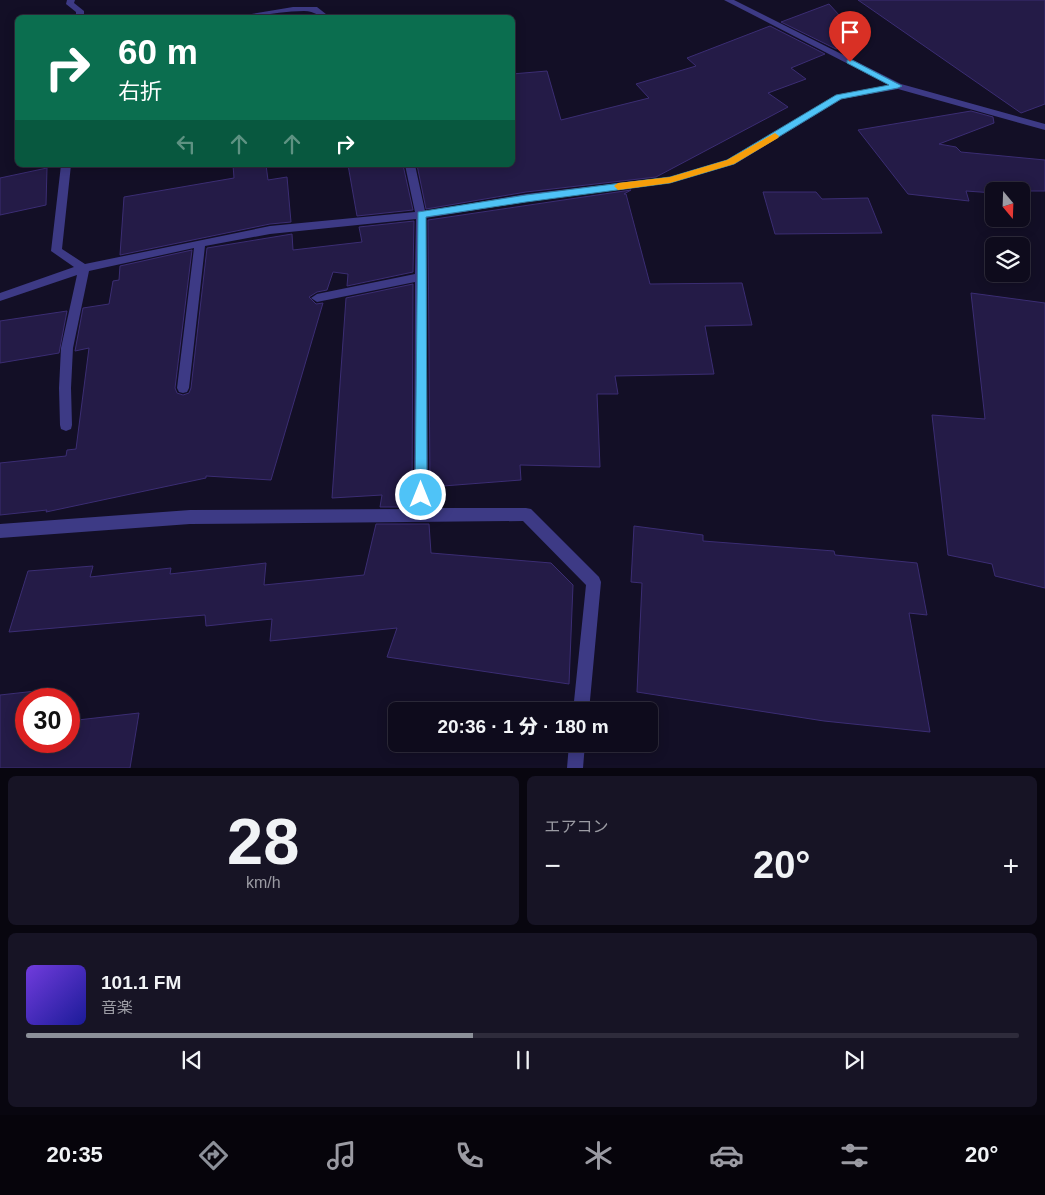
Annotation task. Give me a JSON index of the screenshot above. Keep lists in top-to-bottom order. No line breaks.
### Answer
{"north":"bottom","page":{"turn":["60 m","右折"],"limit":"30","trip":"20:36 · 1 分 · 180 m","tile":[["28","km/h"],"エアコン"],"heat":["−","20°","+"],"song":["101.1 FM","音楽"],"tabs":["20:35","20°"]}}
